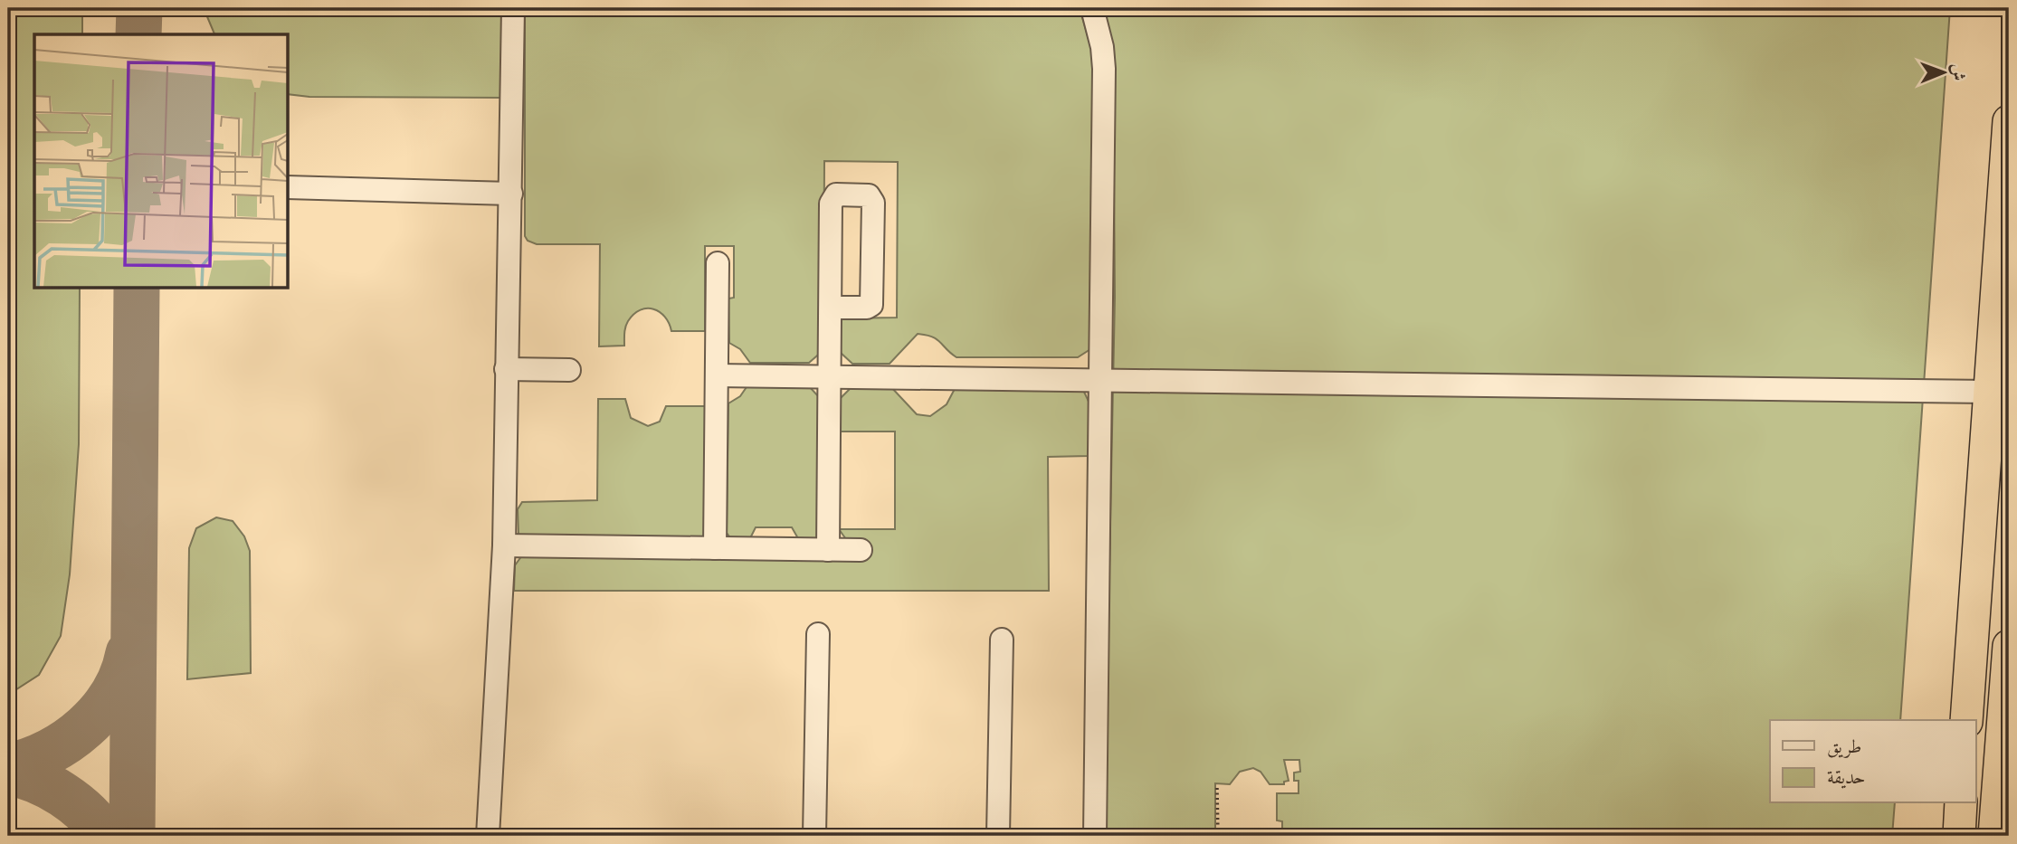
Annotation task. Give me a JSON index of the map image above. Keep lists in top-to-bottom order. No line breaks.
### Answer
{"legend":["طريق","حديقة"],"north":"right"}
